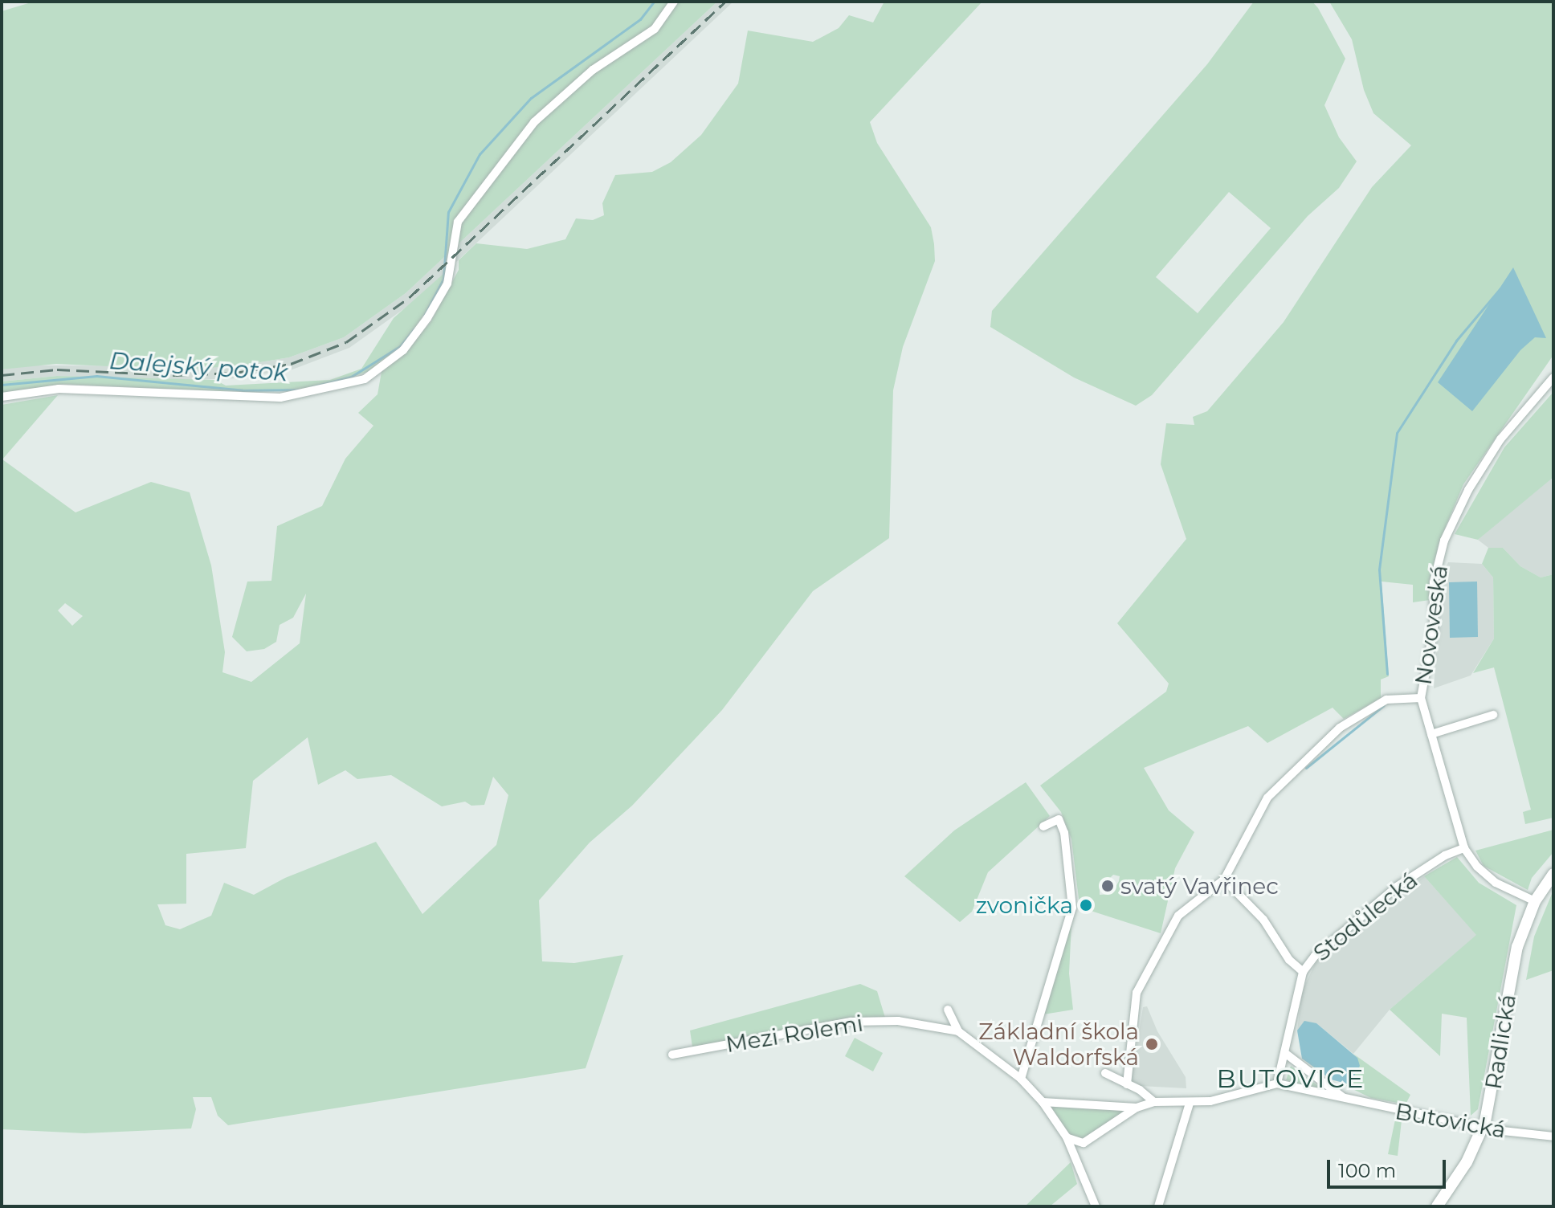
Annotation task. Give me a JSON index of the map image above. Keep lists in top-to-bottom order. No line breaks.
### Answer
{"streets":{"main road":["Radlická"],"street":["Novoveská","Stodůlecká","Mezi Rolemi","Butovická"]},"crossings":[["Novoveská","Stodůlecká"],["Novoveská","Radlická"],["Stodůlecká","Butovická"],["Mezi Rolemi","Butovická"],["Radlická","Butovická"]],"districts":["BUTOVICE"],"water":["Dalejský potok"],"places":["svatý Vavřinec","zvonička","Základní škola Waldorfská"],"scale_bar":"100 m"}
